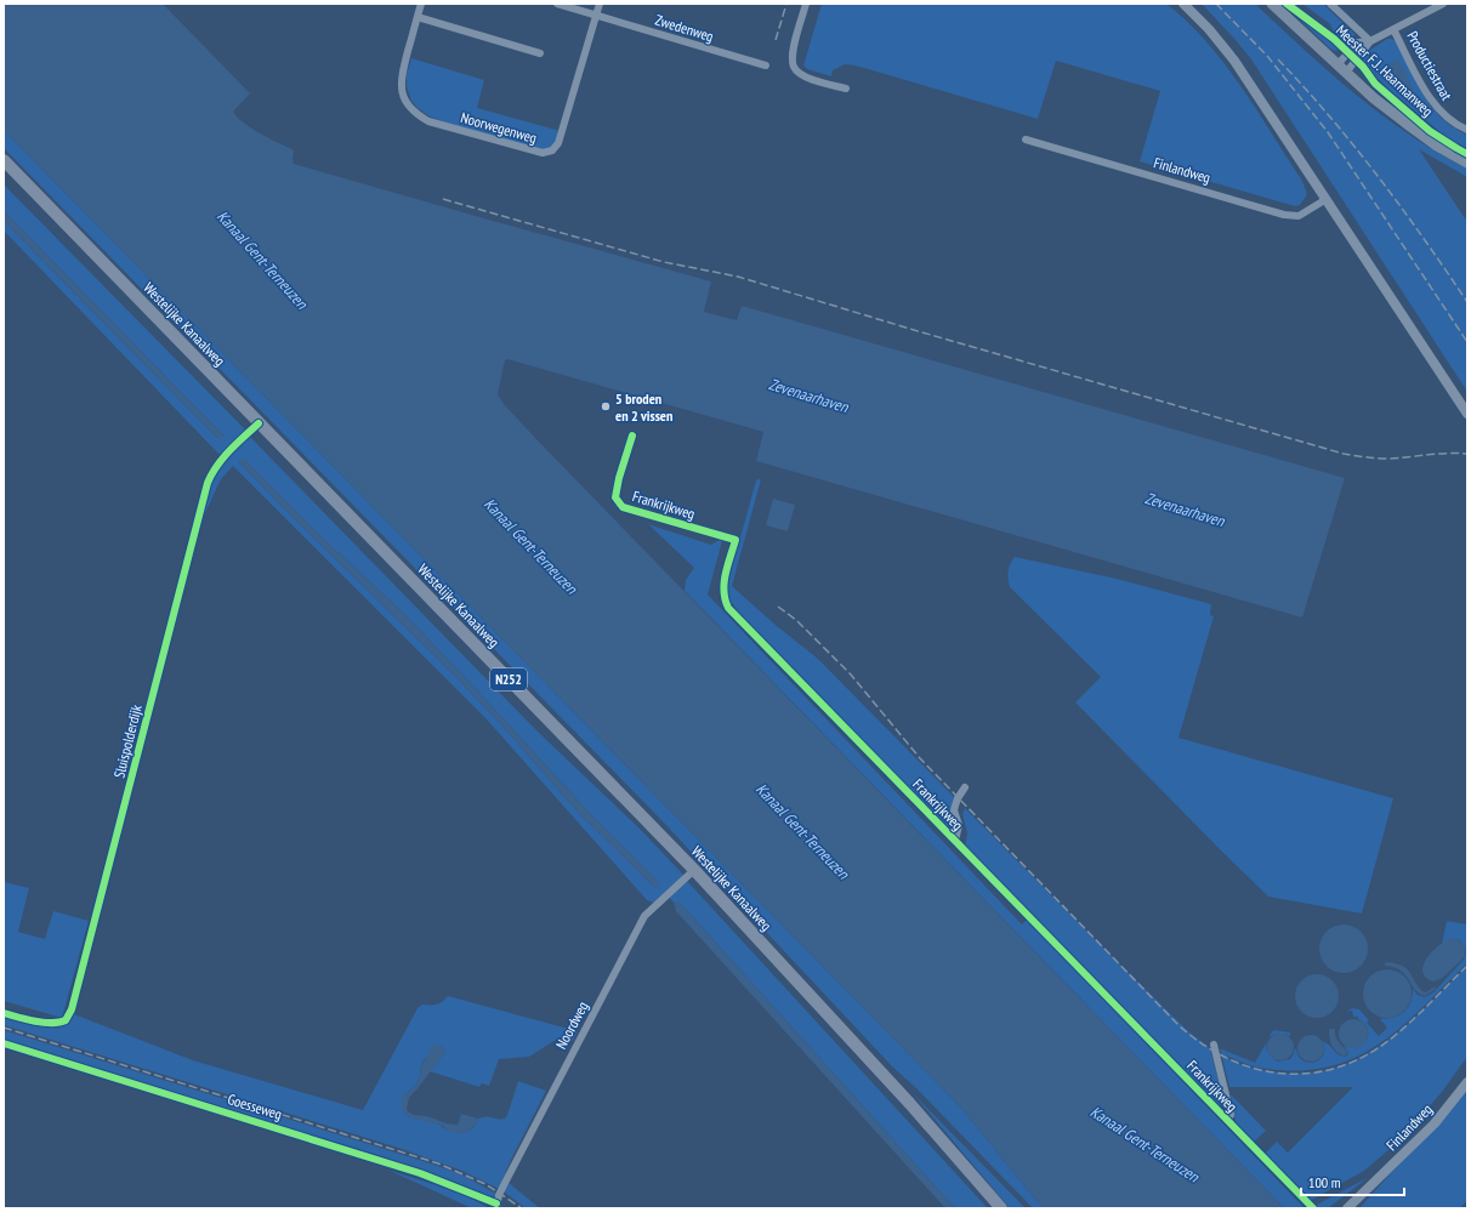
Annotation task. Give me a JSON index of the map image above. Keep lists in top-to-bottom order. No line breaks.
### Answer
{"streets":{"main road":["Meester F.J. Haarmanweg","Westelijke Kanaalweg","N252"],"street":["Zwedenweg","Productiestraat","Noorwegenweg","Finlandweg","Frankrijkweg","Sluispolderdijk","Noordweg","Goesseweg"]},"crossings":[["Zwedenweg","Noorwegenweg"],["Westelijke Kanaalweg","Sluispolderdijk"],["Westelijke Kanaalweg","Noordweg"],["Noordweg","Goesseweg"]],"water":["Kanaal Gent-Terneuzen","Zevenaarhaven"],"places":["5 broden en 2 vissen"],"scale_bar":"100 m"}
